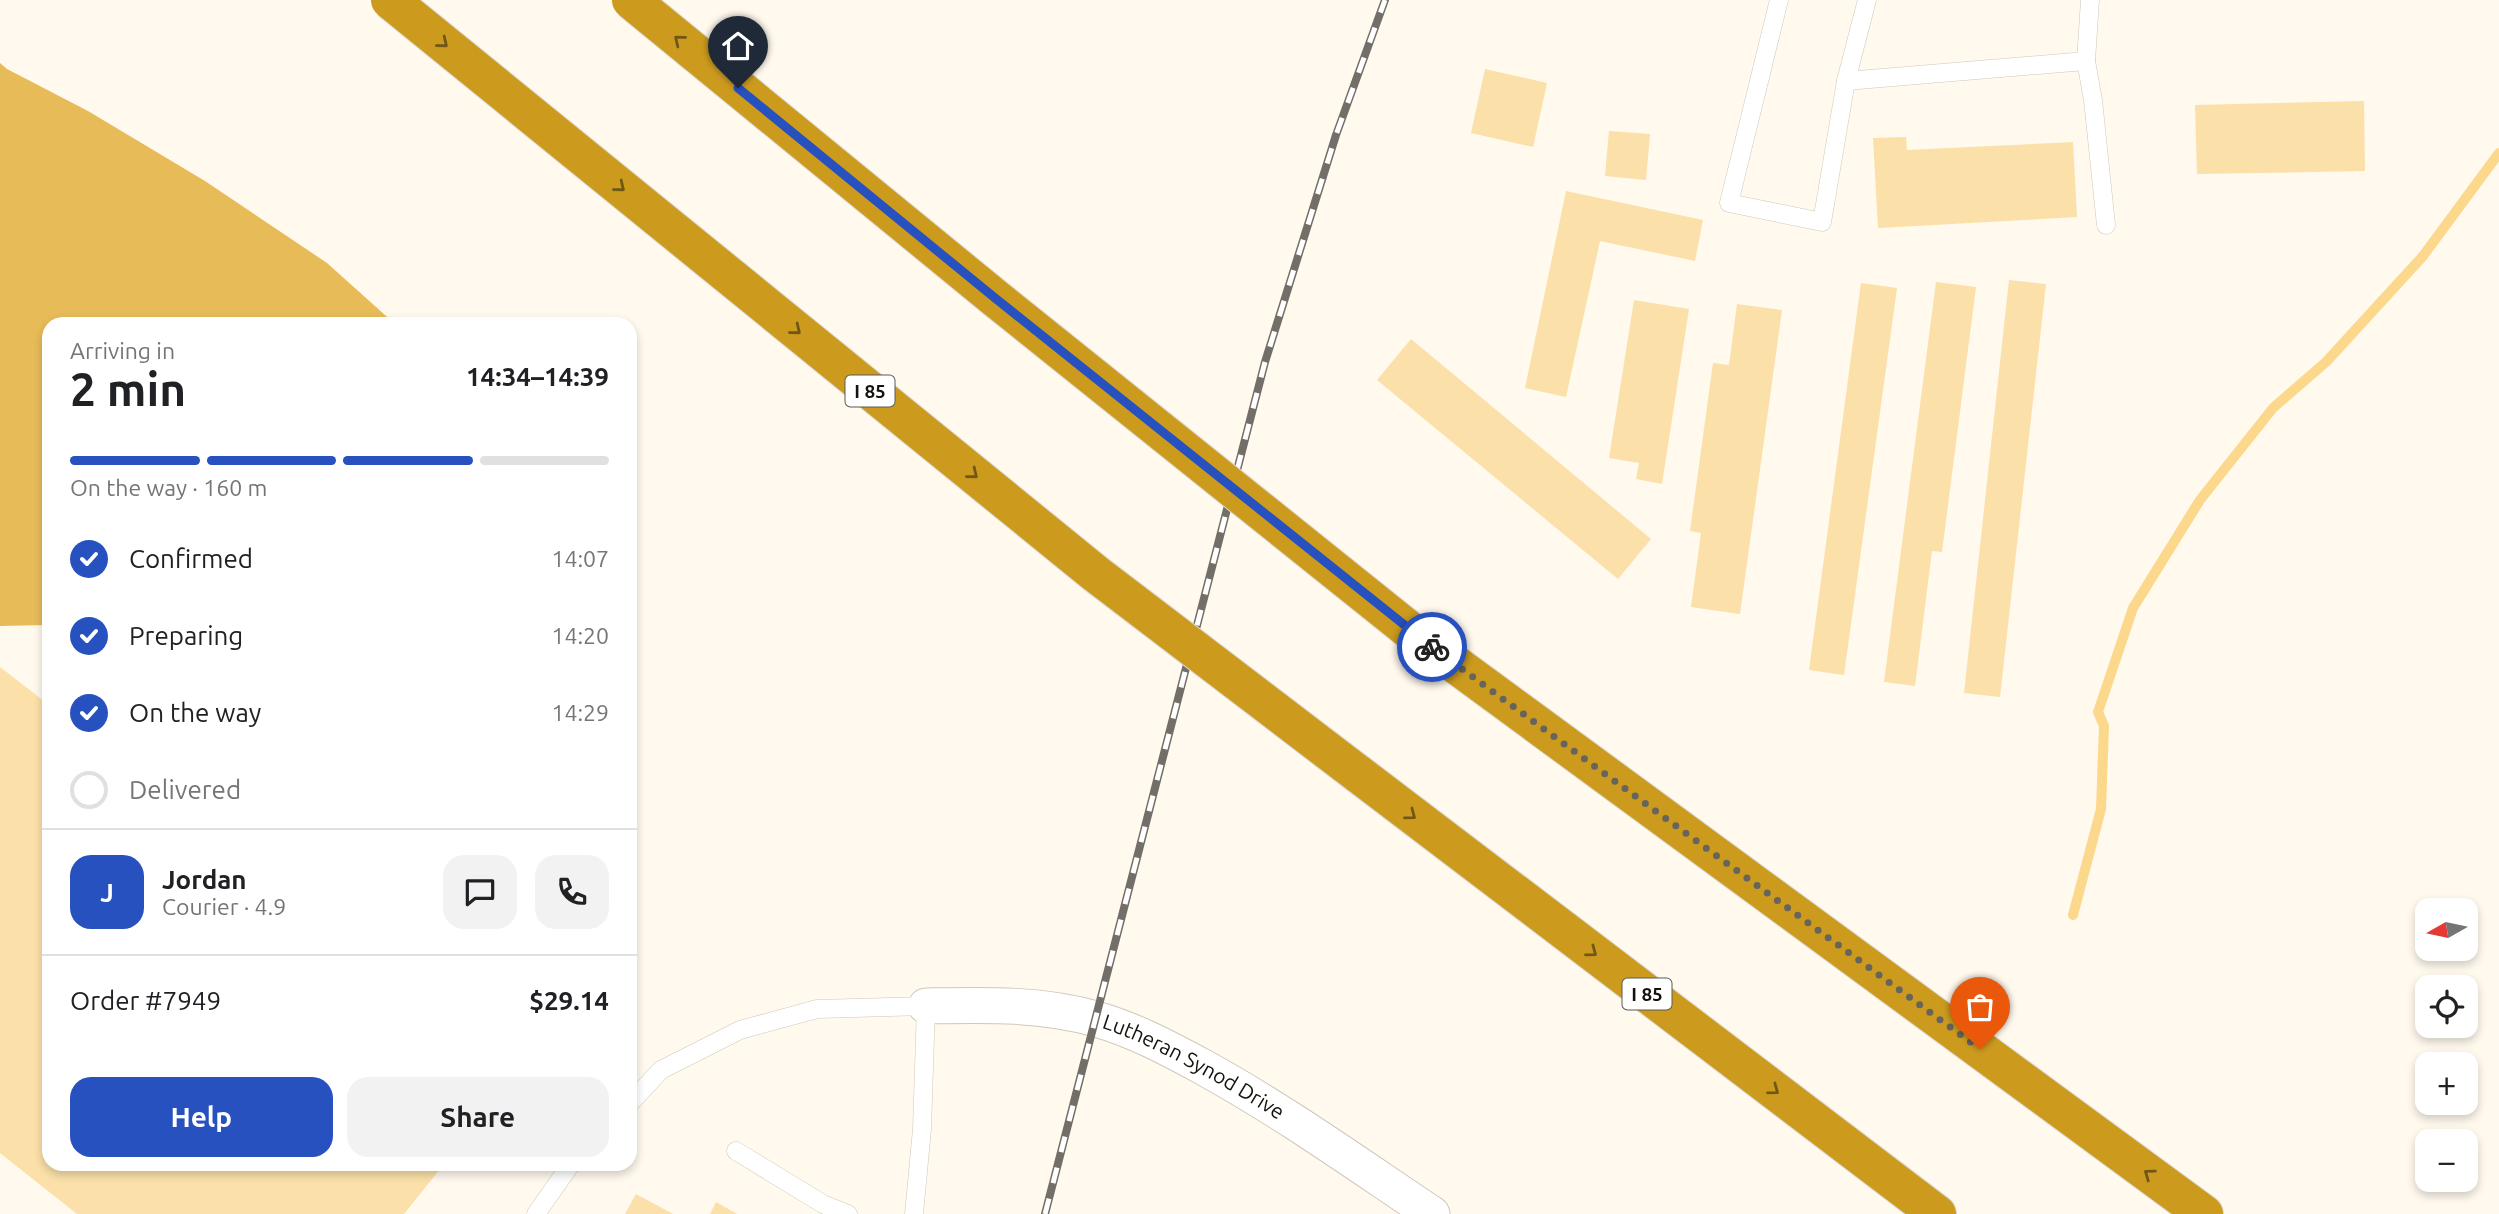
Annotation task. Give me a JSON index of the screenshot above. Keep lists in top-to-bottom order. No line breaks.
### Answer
{"streets":{"highway":["I 85"],"street":["Lutheran Synod Drive"]},"north":"left","page":{"heading":["2 min","Arriving in","14:34–14:39"],"panel":["Jordan","Courier · 4.9","Order #7949","$29.14"],"bar":"On the way · 160 m","list":[["Confirmed","14:07"],["Preparing","14:20"],["On the way","14:29"],"Delivered"],"round":"J","map_buttons":["+","−"],"buttons":["Help","Share"]}}
